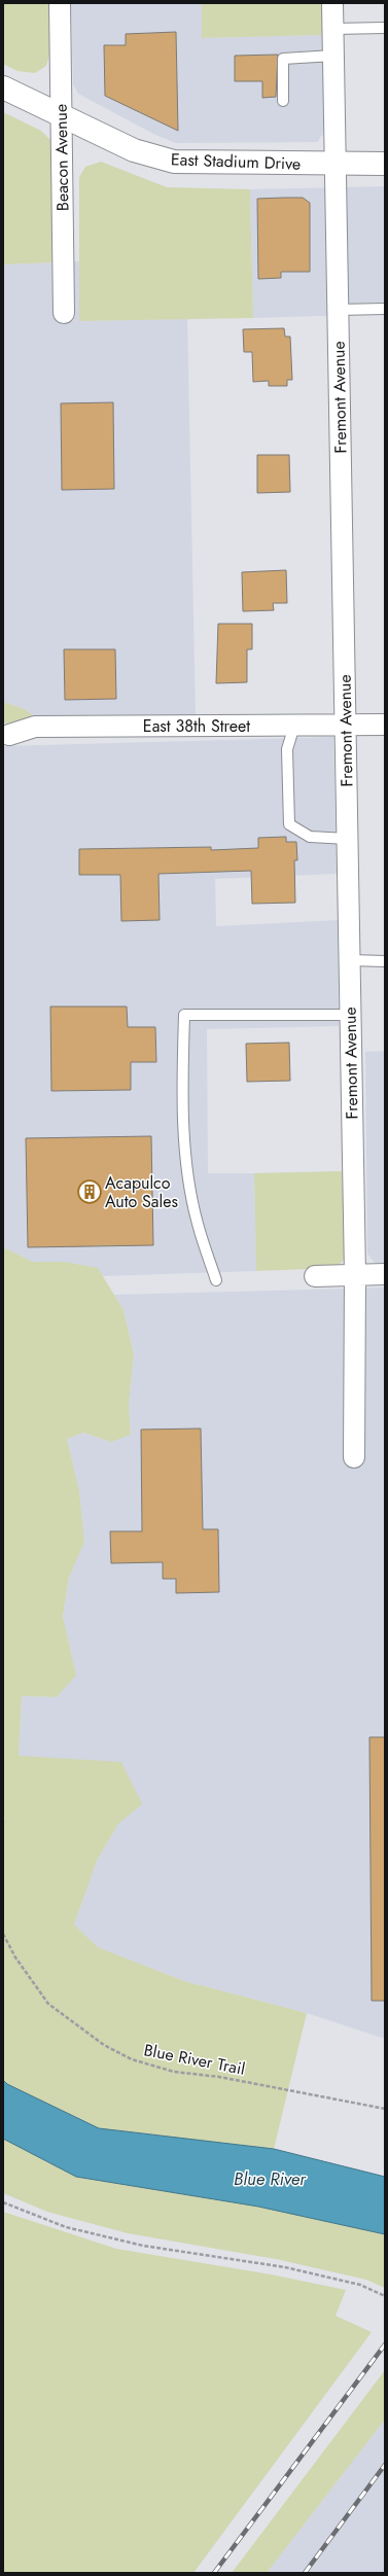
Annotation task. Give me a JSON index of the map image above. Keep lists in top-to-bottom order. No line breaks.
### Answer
{"streets":{"main road":["East Stadium Drive"],"street":["Beacon Avenue","Fremont Avenue","East 38th Street"],"path":["Blue River Trail"]},"crossings":[["Beacon Avenue","East Stadium Drive"],["East Stadium Drive","Fremont Avenue"],["Fremont Avenue","East 38th Street"]],"water":["Blue River"],"places":{"building":["Acapulco Auto Sales"]}}
